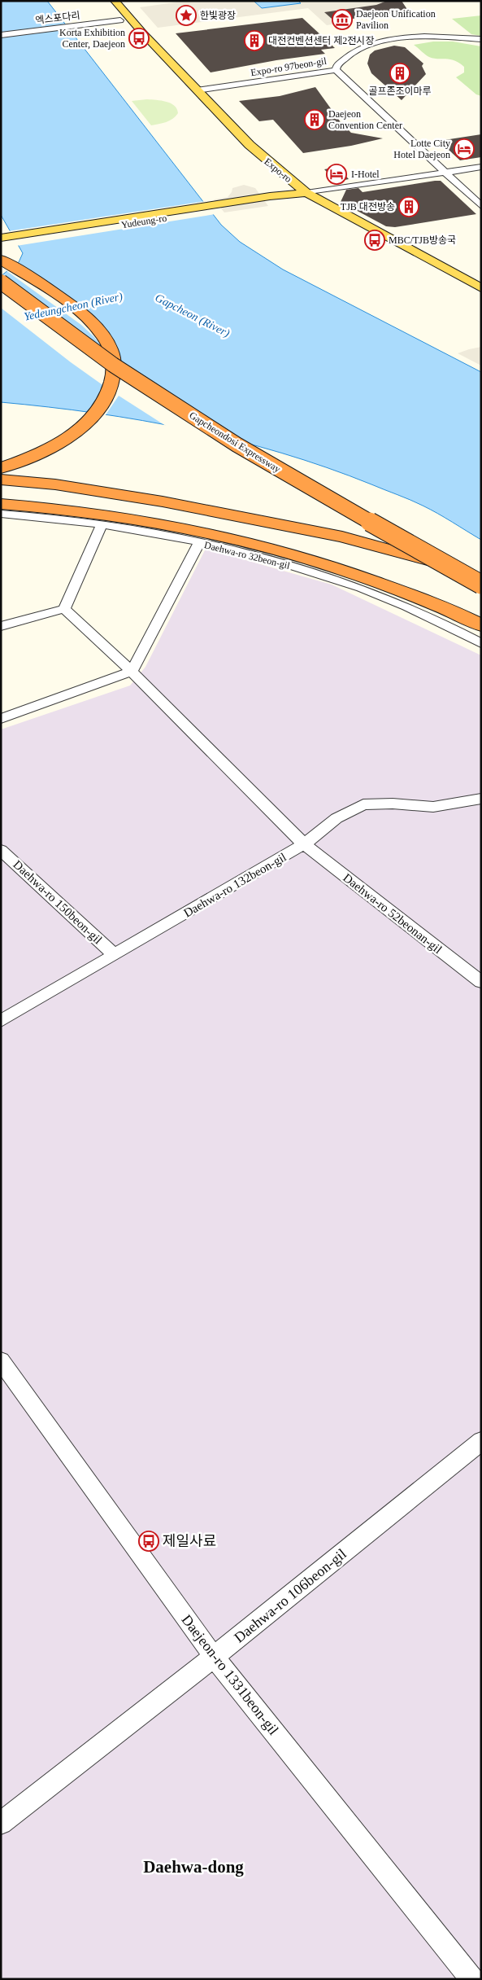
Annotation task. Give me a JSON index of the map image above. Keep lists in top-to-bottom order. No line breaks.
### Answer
{"streets":{"highway":["Gapcheondosi Expressway"],"main road":["Expo-ro","Yudeung-ro"],"street":["엑스포다리","Expo-ro 97beon-gil","Daehwa-ro 32beon-gil","Daehwa-ro 132beon-gil","Daehwa-ro 150beon-gil","Daehwa-ro 52beonan-gil","Daehwa-ro 106beon-gil","Daejeon-ro 1331beon-gil"]},"crossings":[["Expo-ro 97beon-gil","Expo-ro"],["Expo-ro","Yudeung-ro"],["Daehwa-ro 132beon-gil","Daehwa-ro 150beon-gil"],["Daehwa-ro 132beon-gil","Daehwa-ro 52beonan-gil"],["Daehwa-ro 106beon-gil","Daejeon-ro 1331beon-gil"]],"districts":["Daehwa-dong"],"water":["Yedeungcheon (River)","Gapcheon (River)"],"places":{"place":["한빛광장"],"museum":["Daejeon Unification Pavilion"],"bus stop":["Korta Exhibition Center, Daejeon","MBC/TJB방송국","제일사료"],"building":["대전컨벤션센터 제2전시장","골프존조이마루","Daejeon Convention Center","TJB 대전방송"],"hotel":["Lotte City Hotel Daejeon","I-Hotel"]}}
